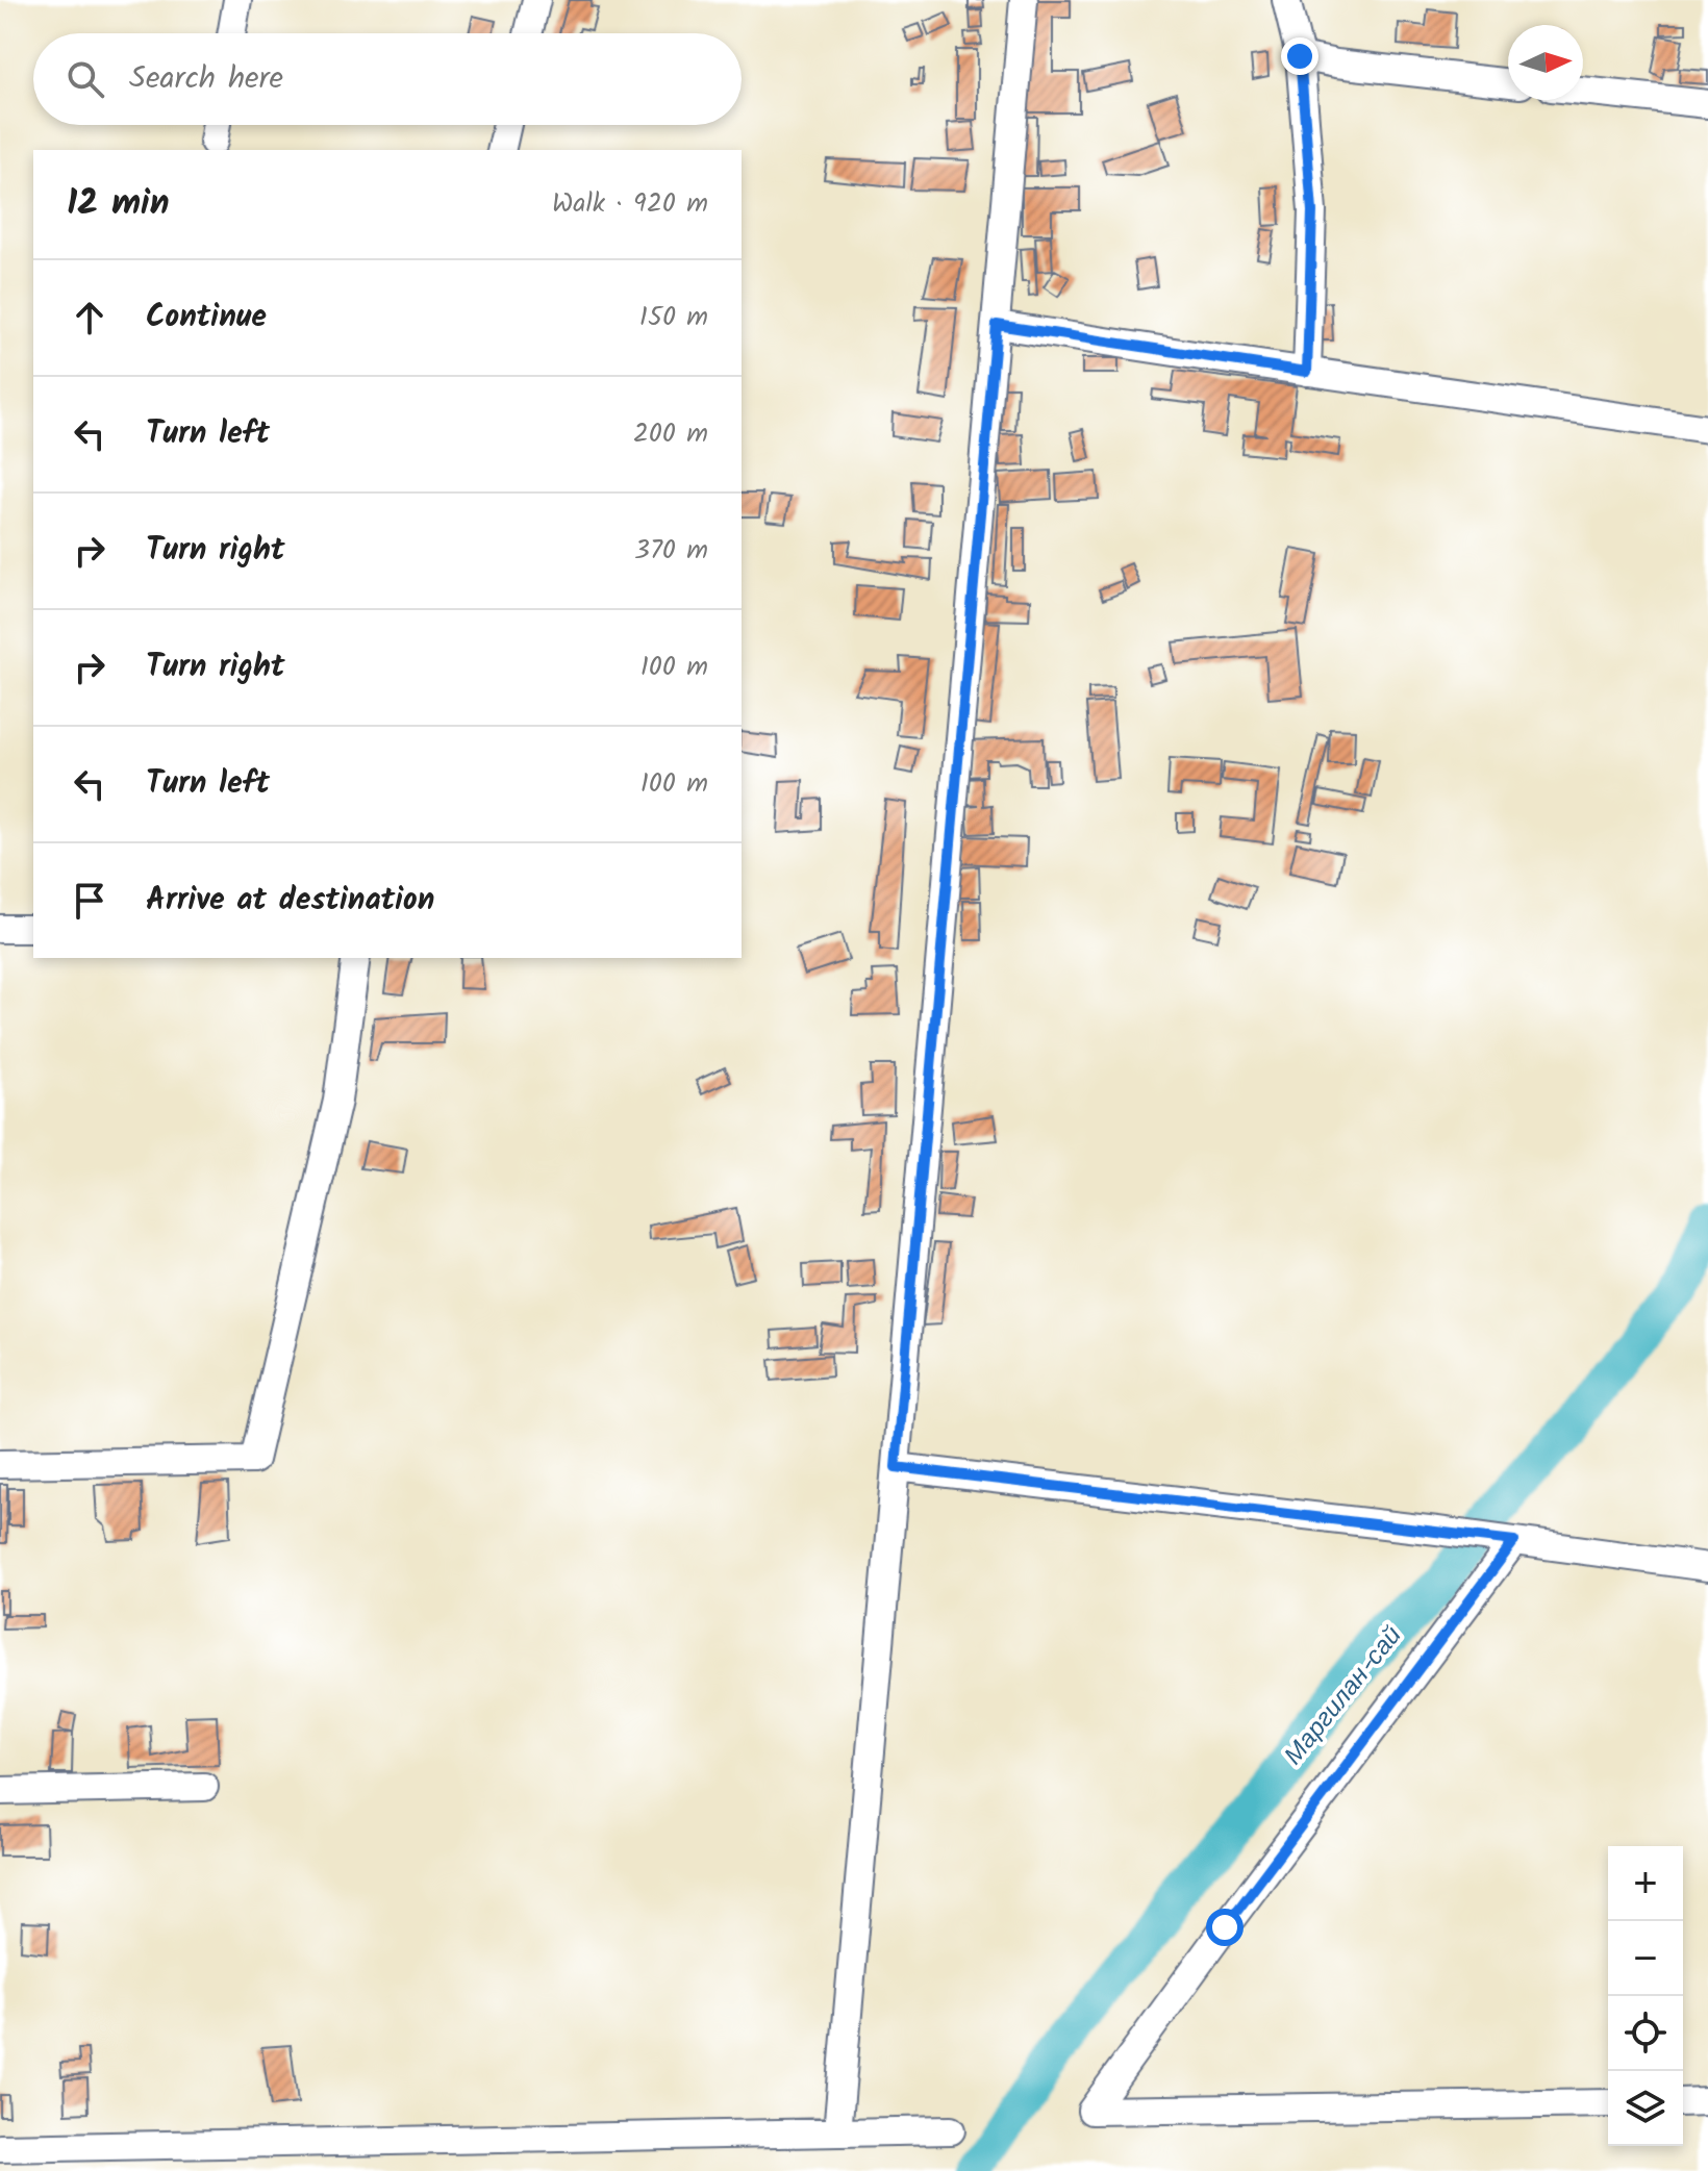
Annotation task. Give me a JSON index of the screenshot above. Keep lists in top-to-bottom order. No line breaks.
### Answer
{"water":["Маргилан-сай"],"north":"right","page":{"search":"Search here","heading":["12 min","Walk · 920 m"],"list":[["Continue","150 m"],["Turn left","200 m"],["Turn right","370 m"],["Turn right","100 m"],["Turn left","100 m"],"Arrive at destination"],"map_buttons":["+","−"]}}
